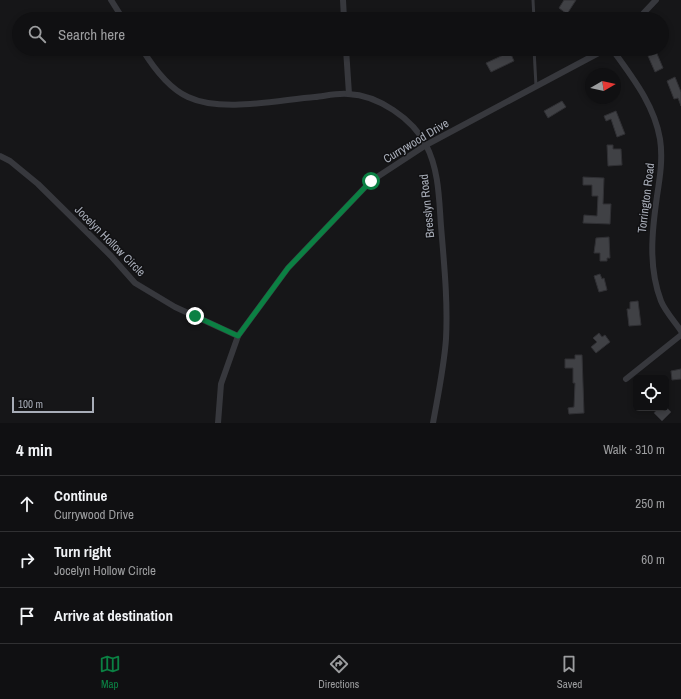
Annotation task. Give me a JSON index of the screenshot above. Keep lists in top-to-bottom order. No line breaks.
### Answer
{"streets":{"street":["Currywood Drive","Torrington Road","Bresslyn Road","Jocelyn Hollow Circle"]},"crossings":[["Currywood Drive","Bresslyn Road"],["Currywood Drive","Jocelyn Hollow Circle"]],"scale_bar":"100 m","north":"right","page":{"search":"Search here","scale":"100 m","heading":["4 min","Walk · 310 m"],"list":[["Continue","Currywood Drive","250 m"],["Turn right","Jocelyn Hollow Circle","60 m"],"Arrive at destination"],"nav":["Map","Directions","Saved"]}}
